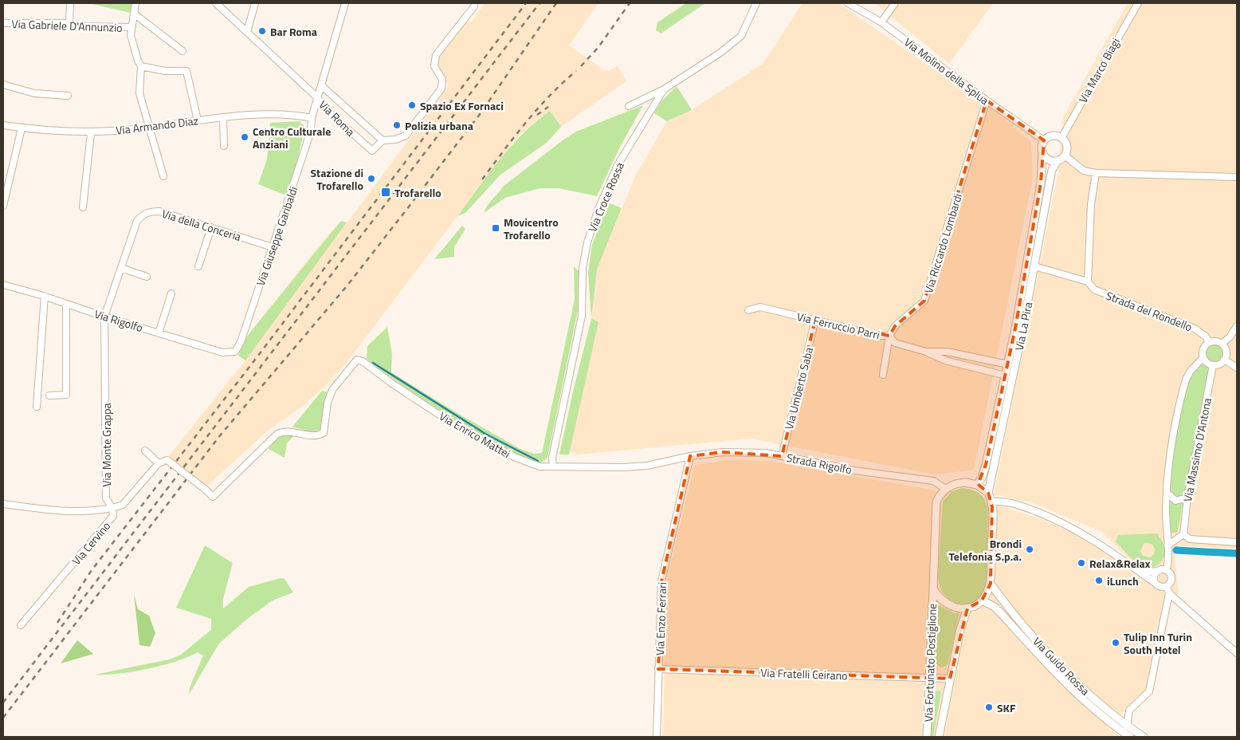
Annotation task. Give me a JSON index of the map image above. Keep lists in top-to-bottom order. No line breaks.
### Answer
{"streets":{"street":["Via Gabriele D'Annunzio","Via Marco Biagi","Via Molino della Splua","Via Roma","Via Armando Diaz","Via Croce Rossa","Via della Conceria","Via Giuseppe Garibaldi","Via Riccardo Lombardi","Strada del Rondello","Via Rigolfo","Via Ferruccio Parri","Via La Pira","Via Umberto Saba","Via Enrico Mattei","Via Monte Grappa","Via Massimo D'Antona","Strada Rigolfo","Via Cervino","Via Enzo Ferrari","Via Fortunato Postiglione","Via Guido Rossa","Via Fratelli Ceirano"]},"crossings":[["Via Marco Biagi","Via Molino della Splua"],["Via Marco Biagi","Via La Pira"],["Via Molino della Splua","Via Riccardo Lombardi"],["Via Molino della Splua","Via La Pira"],["Via Roma","Via Giuseppe Garibaldi"],["Via Armando Diaz","Via Giuseppe Garibaldi"],["Via Croce Rossa","Via Enrico Mattei"],["Via della Conceria","Via Giuseppe Garibaldi"],["Via della Conceria","Via Rigolfo"],["Via della Conceria","Via Monte Grappa"],["Via Giuseppe Garibaldi","Via Rigolfo"],["Via Riccardo Lombardi","Via Ferruccio Parri"],["Strada del Rondello","Via La Pira"],["Strada del Rondello","Via Massimo D'Antona"],["Via Rigolfo","Via Monte Grappa"],["Via Ferruccio Parri","Via Umberto Saba"],["Via Umberto Saba","Strada Rigolfo"],["Via Enrico Mattei","Strada Rigolfo"],["Via Enrico Mattei","Via Cervino"],["Via Enrico Mattei","Via Enzo Ferrari"],["Via Monte Grappa","Via Cervino"],["Strada Rigolfo","Via Enzo Ferrari"],["Strada Rigolfo","Via Fortunato Postiglione"],["Via Enzo Ferrari","Via Fratelli Ceirano"],["Via Fortunato Postiglione","Via Fratelli Ceirano"]],"places":{"other":["Bar Roma","Spazio Ex Fornaci","Polizia urbana","Centro Culturale Anziani","Stazione di Trofarello","Brondi Telefonia S.p.a.","Relax&Relax","iLunch","Tulip Inn Turin South Hotel","SKF"],"transit":["Trofarello","Movicentro Trofarello"]}}
